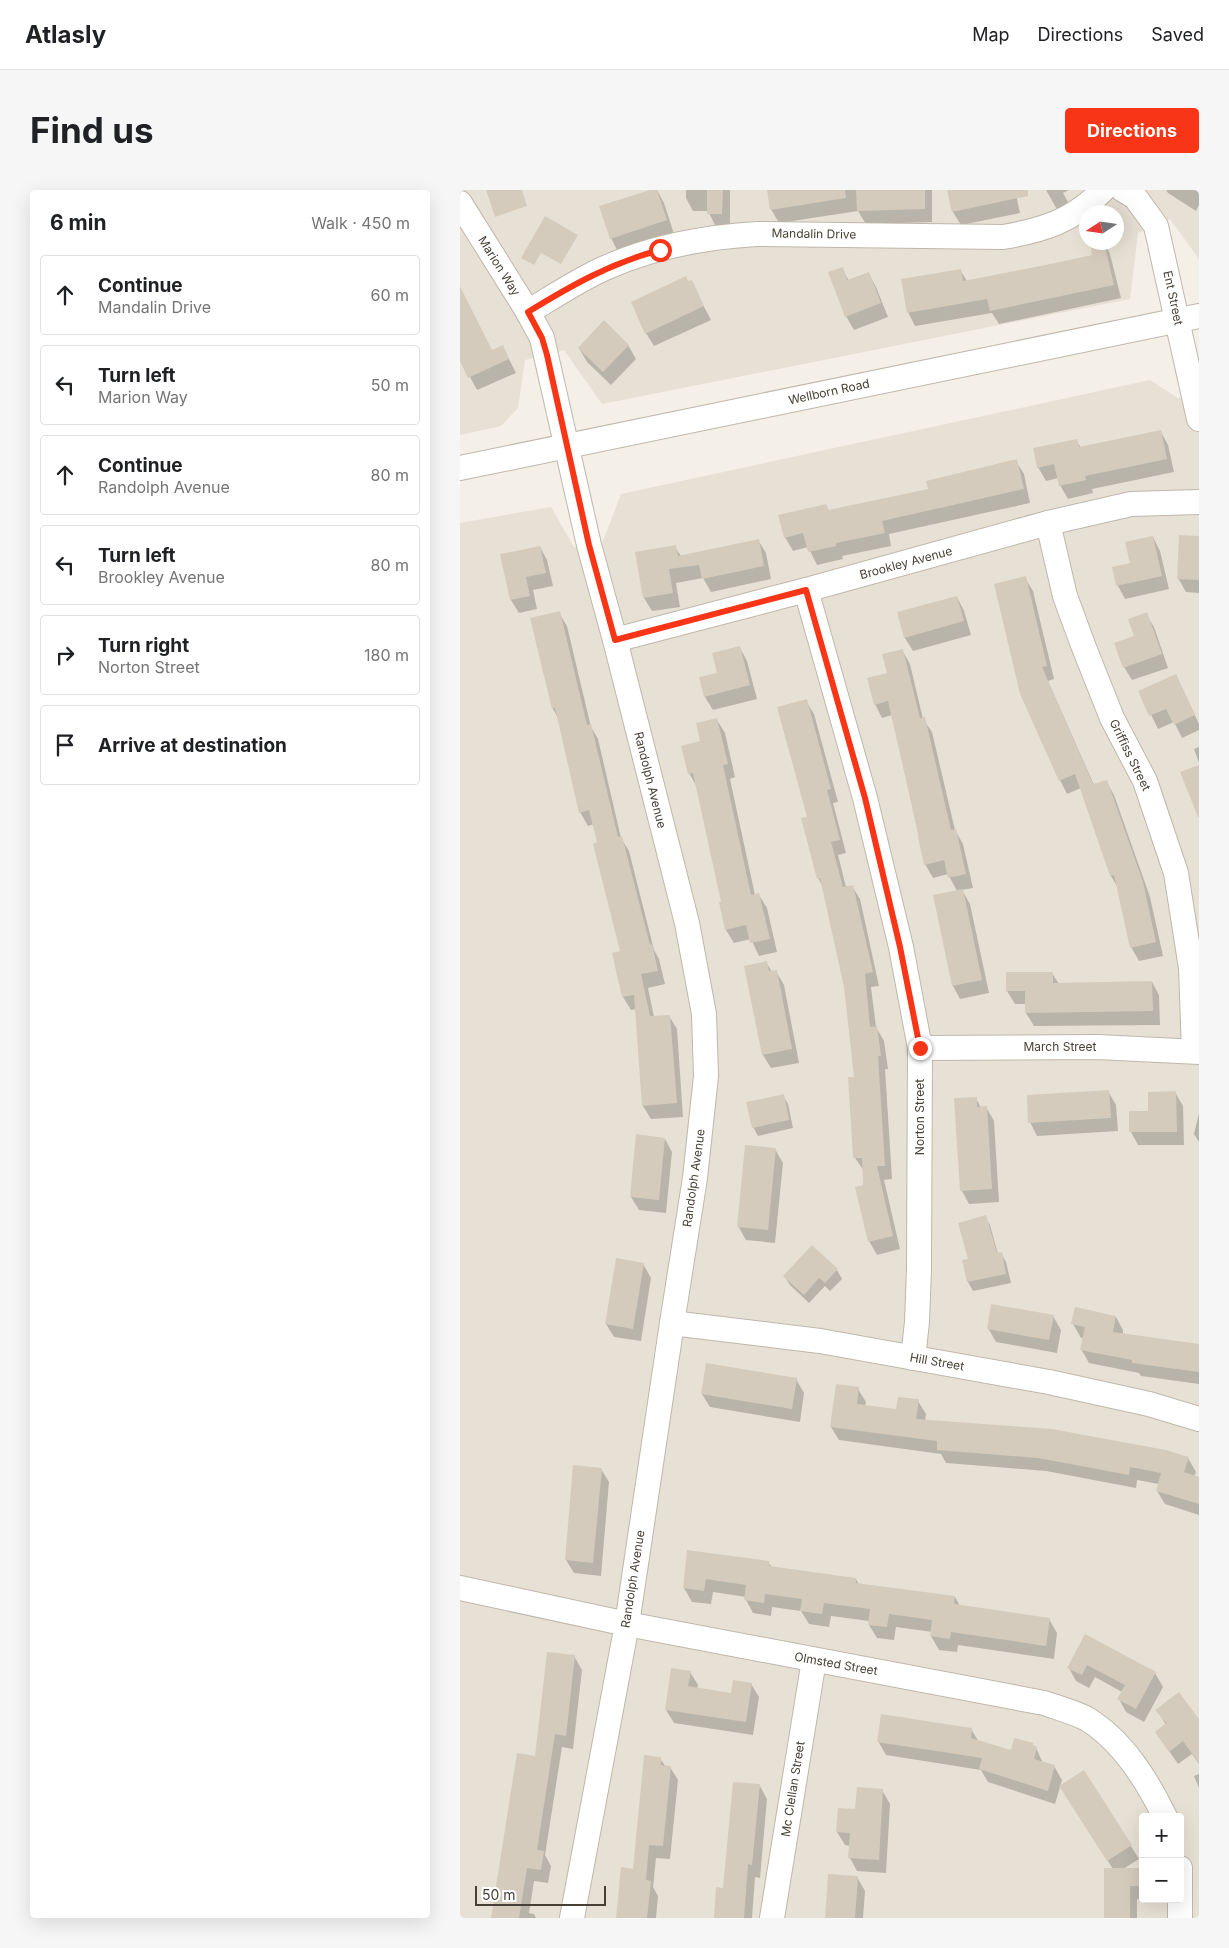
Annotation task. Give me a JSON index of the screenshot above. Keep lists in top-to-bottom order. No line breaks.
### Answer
{"streets":{"street":["Mandalin Drive","Marion Way","Ent Street","Wellborn Road","Brookley Avenue","Griffiss Street","Randolph Avenue","March Street","Norton Street","Hill Street","Olmsted Street","Mc Clellan Street"]},"crossings":[["Mandalin Drive","Marion Way"],["Marion Way","Wellborn Road"],["Marion Way","Randolph Avenue"],["Ent Street","Wellborn Road"],["Wellborn Road","Randolph Avenue"],["Brookley Avenue","Griffiss Street"],["Brookley Avenue","Randolph Avenue"],["Brookley Avenue","Norton Street"],["Griffiss Street","March Street"],["Randolph Avenue","Hill Street"],["Randolph Avenue","Olmsted Street"],["March Street","Norton Street"],["Norton Street","Hill Street"],["Olmsted Street","Mc Clellan Street"]],"scale_bar":"50 m","north":"left","page":{"header":"Atlasly","nav":["Map","Directions","Saved"],"buttons":"Directions","title":"Find us","heading":["6 min","Walk · 450 m"],"list":[["Continue","Mandalin Drive","60 m"],["Turn left","Marion Way","50 m"],["Continue","Randolph Avenue","80 m"],["Turn left","Brookley Avenue","80 m"],["Turn right","Norton Street","180 m"],"Arrive at destination"],"map_buttons":["+","−"],"scale":"50 m"}}
